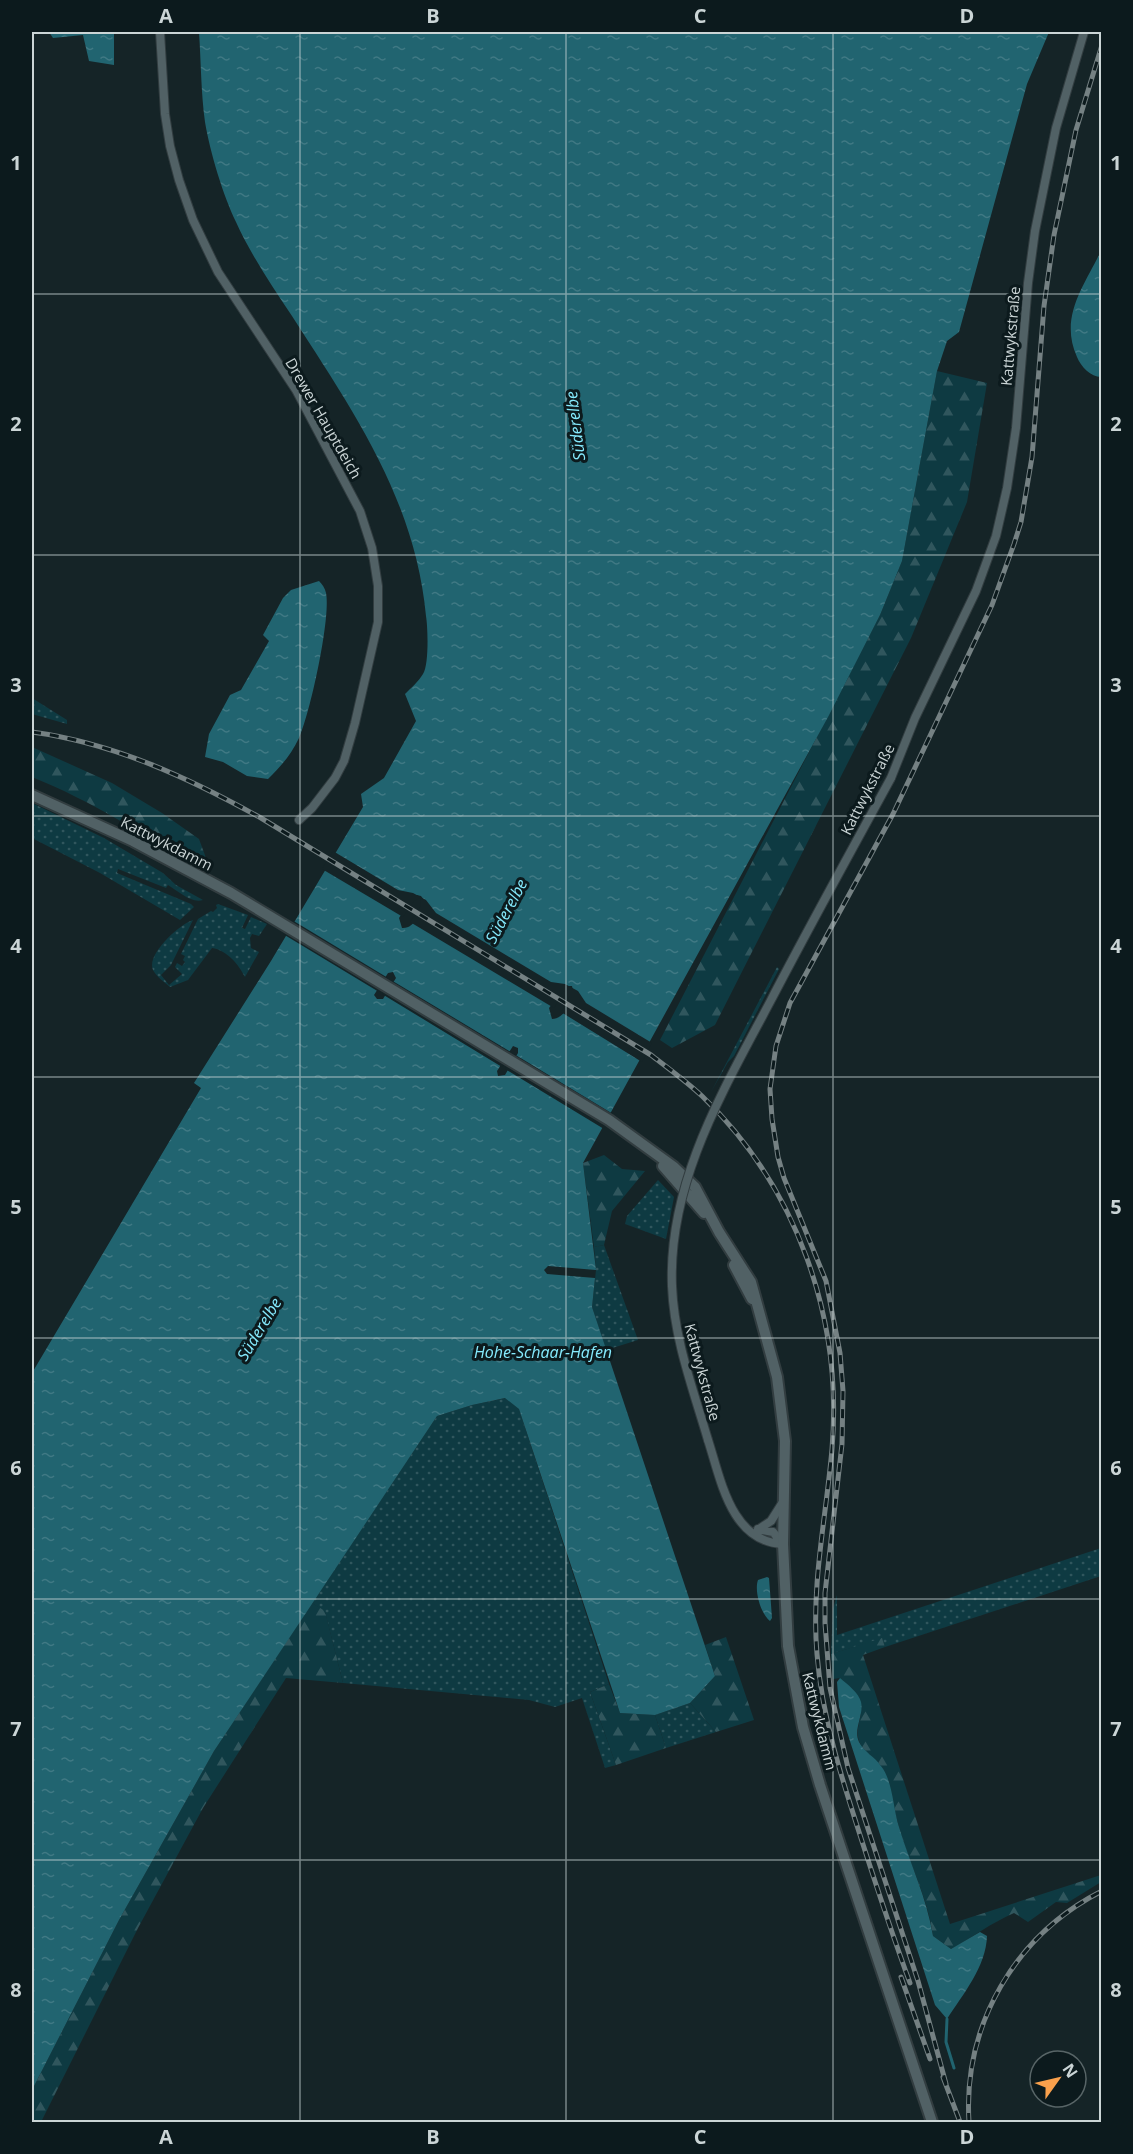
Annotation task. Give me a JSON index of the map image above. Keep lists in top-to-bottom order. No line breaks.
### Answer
{"streets":{"main road":["Kattwykdamm"],"street":["Kattwykstraße","Drewer Hauptdeich"]},"crossings":[["Kattwykstraße","Kattwykdamm"]],"water":["Süderelbe","Hohe-Schaar-Hafen"],"north":"top right","grid":{"columns":["A","B","C","D"],"rows":["1","2","3","4","5","6","7","8"]}}
